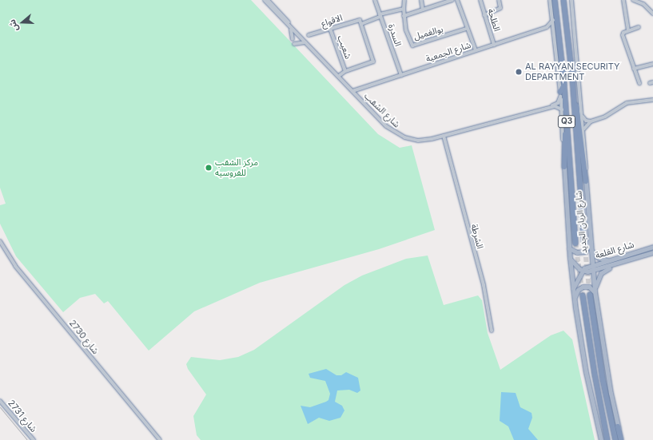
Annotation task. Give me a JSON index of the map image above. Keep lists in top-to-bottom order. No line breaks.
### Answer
{"streets":{"highway":["Q3","شارع الريان الجديد"],"main road":["شارع القلعة"],"street":["الطلحة","الاقواع","بوالغميل","السدرة","شعيب","شارع الجمعية","شارع الشقب","الشرطة","شارع 2730","شارع 2731"]},"crossings":[["الطلحة","شارع الجمعية"],["الاقواع","شعيب"],["السدرة","شارع الجمعية"],["شارع الجمعية","شارع الشقب"],["شارع الجمعية","شارع الريان الجديد"],["شارع الشقب","شارع الريان الجديد"],["شارع الشقب","الشرطة"],["شارع الريان الجديد","شارع القلعة"]],"places":["AL RAYYAN SECURITY DEPARTMENT","مركز الشقب للفروسيه"],"north":"left"}
